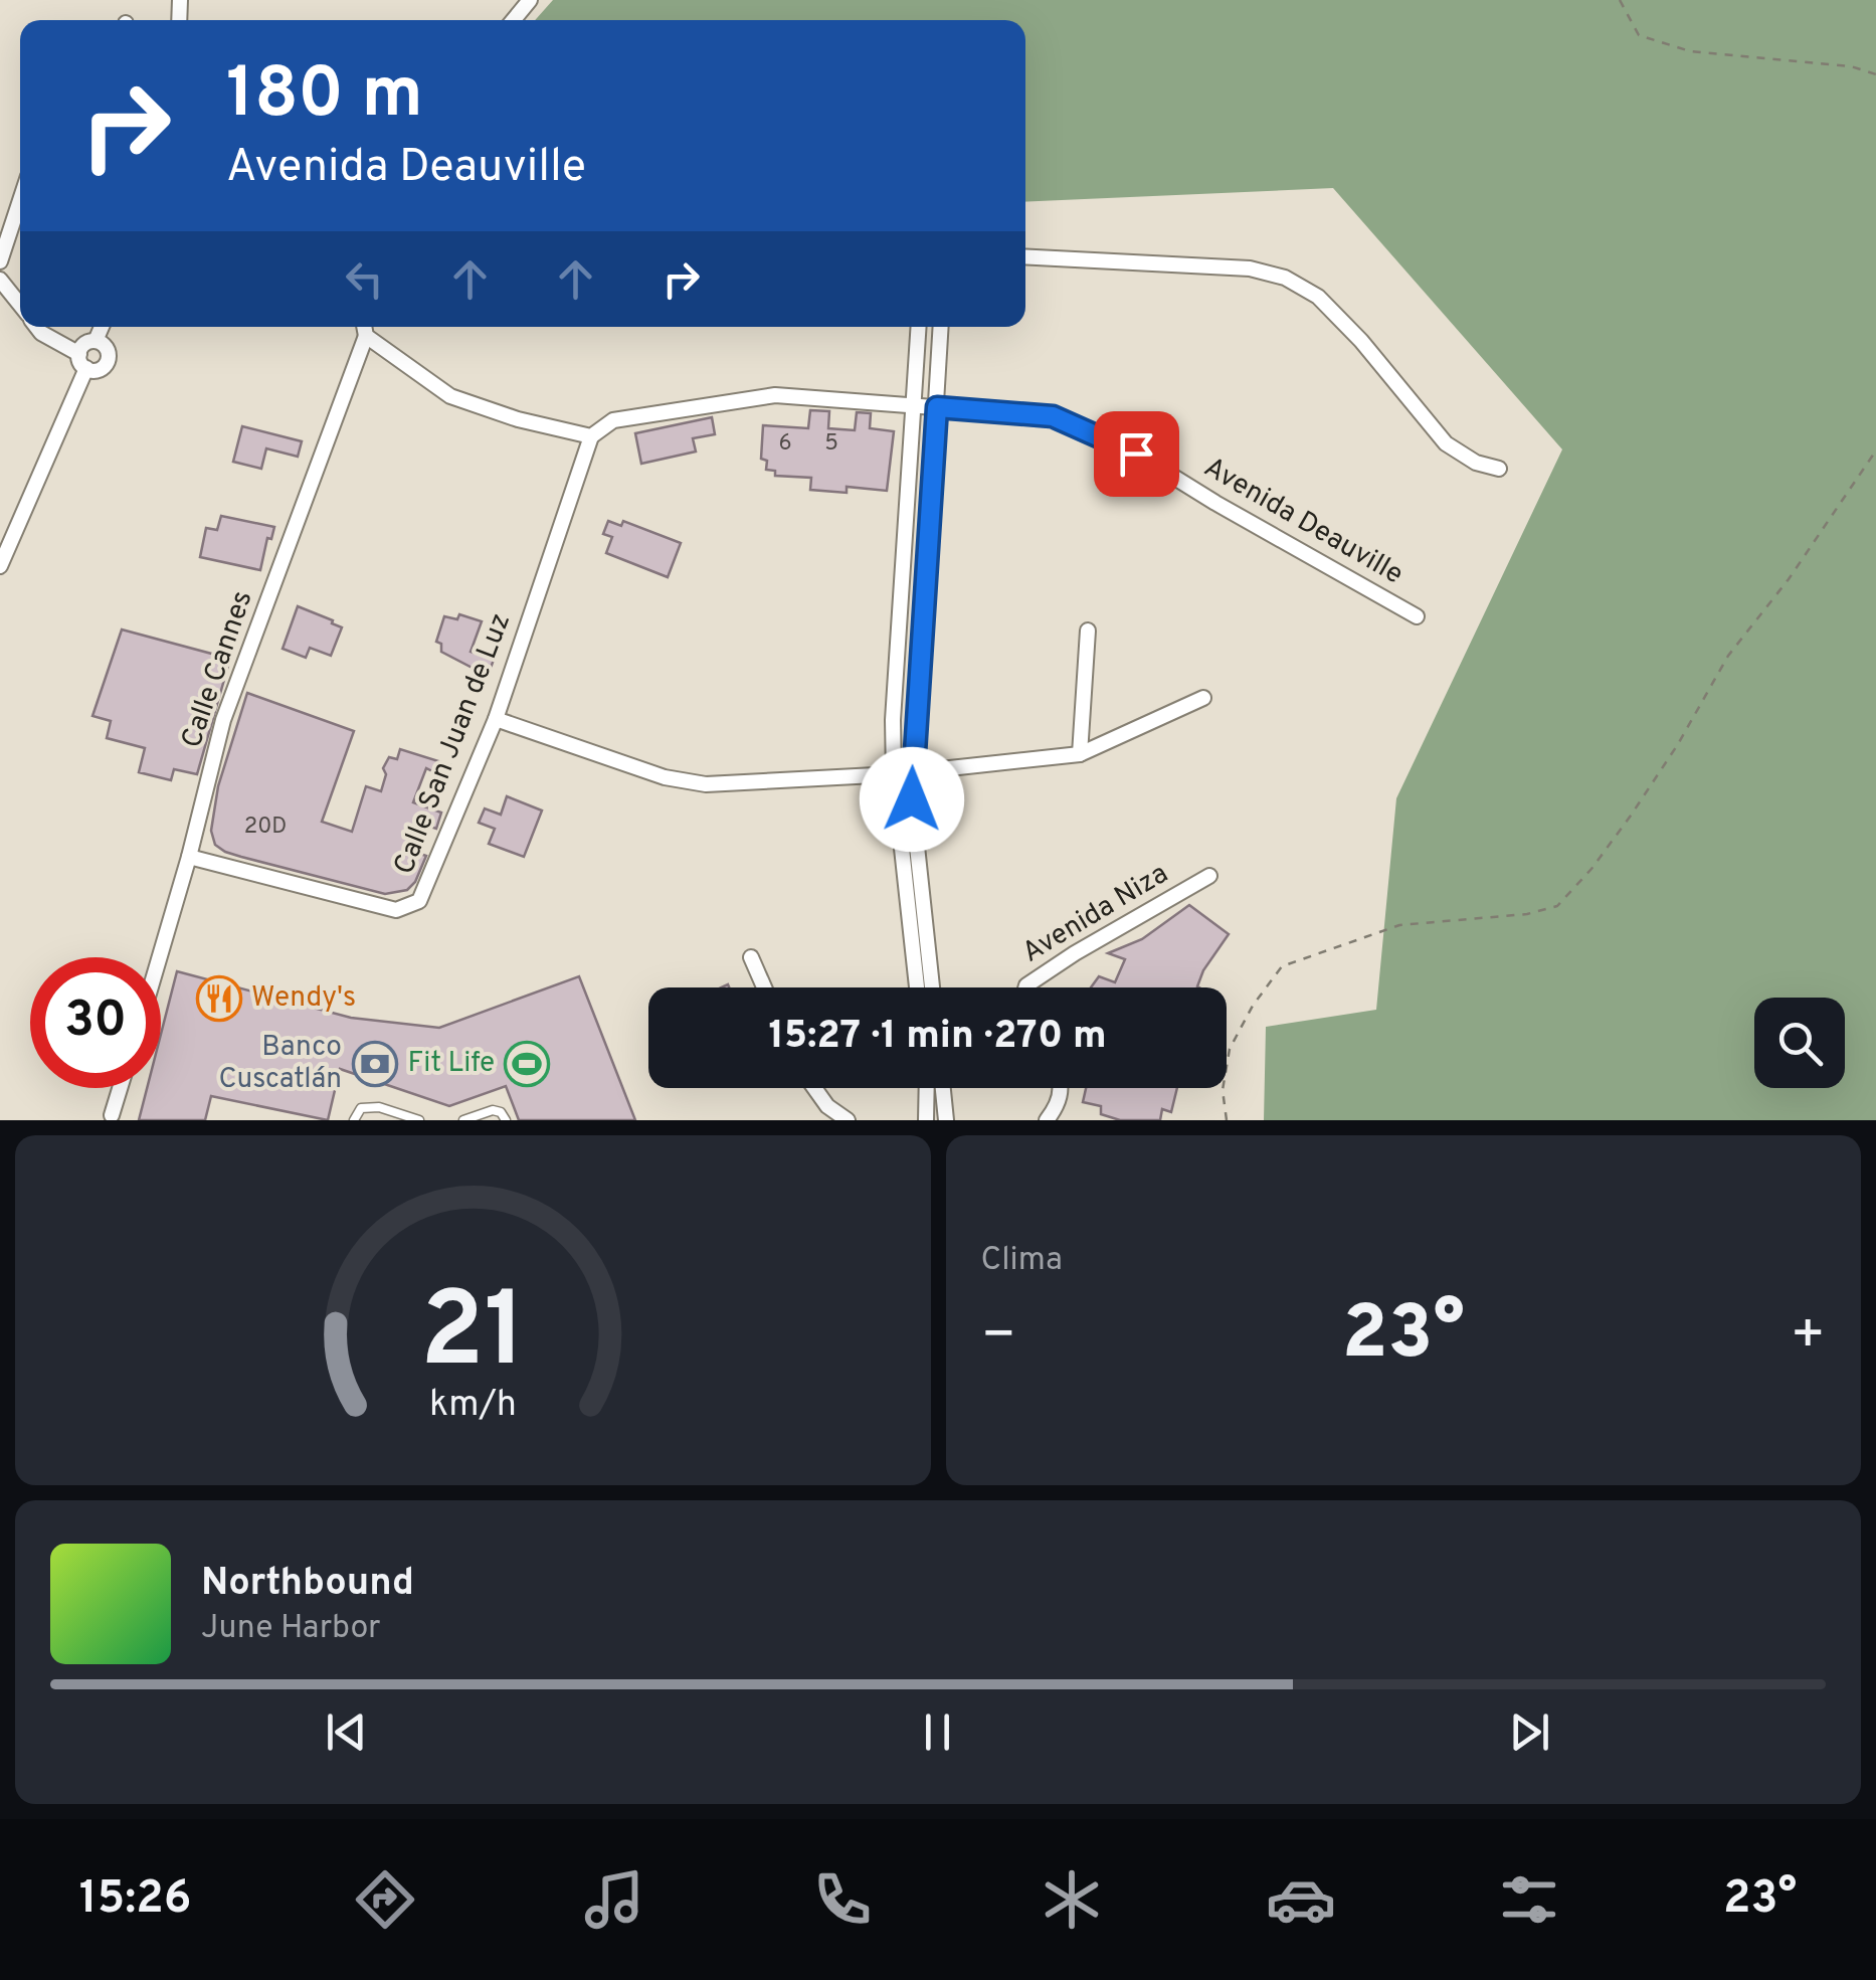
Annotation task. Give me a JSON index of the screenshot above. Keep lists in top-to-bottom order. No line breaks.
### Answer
{"streets":{"street":["Avenida Deauville","Calle Cannes","Calle San Juan de Luz","Avenida Niza"]},"crossings":[["Avenida Deauville","Calle San Juan de Luz"],["Calle Cannes","Calle San Juan de Luz"]],"places":{"restaurant":["Wendy's"],"bank":["Banco Cuscatlán"],"sports":["Fit Life"]},"house_numbers":["6","5","20D"],"page":{"turn":["180 m","Avenida Deauville"],"limit":"30","trip":"15:27 · 1 min · 270 m","tile":"Clima","heat":["−","23°","+"],"song":["Northbound","June Harbor"],"tabs":["15:26","23°"],"gauge":["21","km/h"]}}
